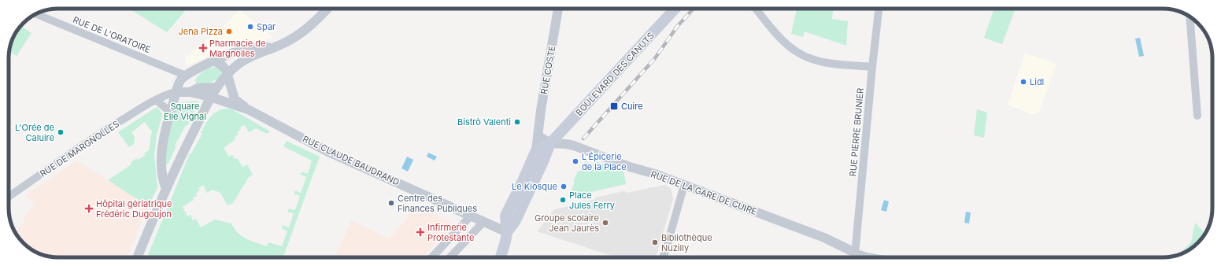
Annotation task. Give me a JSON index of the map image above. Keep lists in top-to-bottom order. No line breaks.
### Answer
{"streets":{"main road":["RUE COSTE","BOULEVARD DES CANUTS"],"street":["RUE DE L'ORATOIRE","RUE PIERRE BRUNIER","RUE DE MARGNOLLES","RUE CLAUDE BAUDRAND","RUE DE LA GARE DE CUIRE"]},"crossings":[["RUE COSTE","BOULEVARD DES CANUTS"],["RUE COSTE","RUE CLAUDE BAUDRAND"],["RUE COSTE","RUE DE LA GARE DE CUIRE"],["BOULEVARD DES CANUTS","RUE DE LA GARE DE CUIRE"],["RUE PIERRE BRUNIER","RUE DE LA GARE DE CUIRE"],["RUE DE MARGNOLLES","RUE CLAUDE BAUDRAND"]],"parks":["Square Elie Vignal"],"places":{"other":["Spar","Jena Pizza","Lidl","Bistrò Valenti","L'Orée de Caluire","L'Épicerie de la Place","Le Kiosque","Place Jules Ferry","Centre des Finances Publiques","Groupe scolaire Jean Jaurès","Bibliothèque Nuzilly"],"health":["Pharmacie de Margnolles","Hôpital gériatrique Frédéric Dugoujon","Infirmerie Protestante"],"transit":["Cuire"]}}
